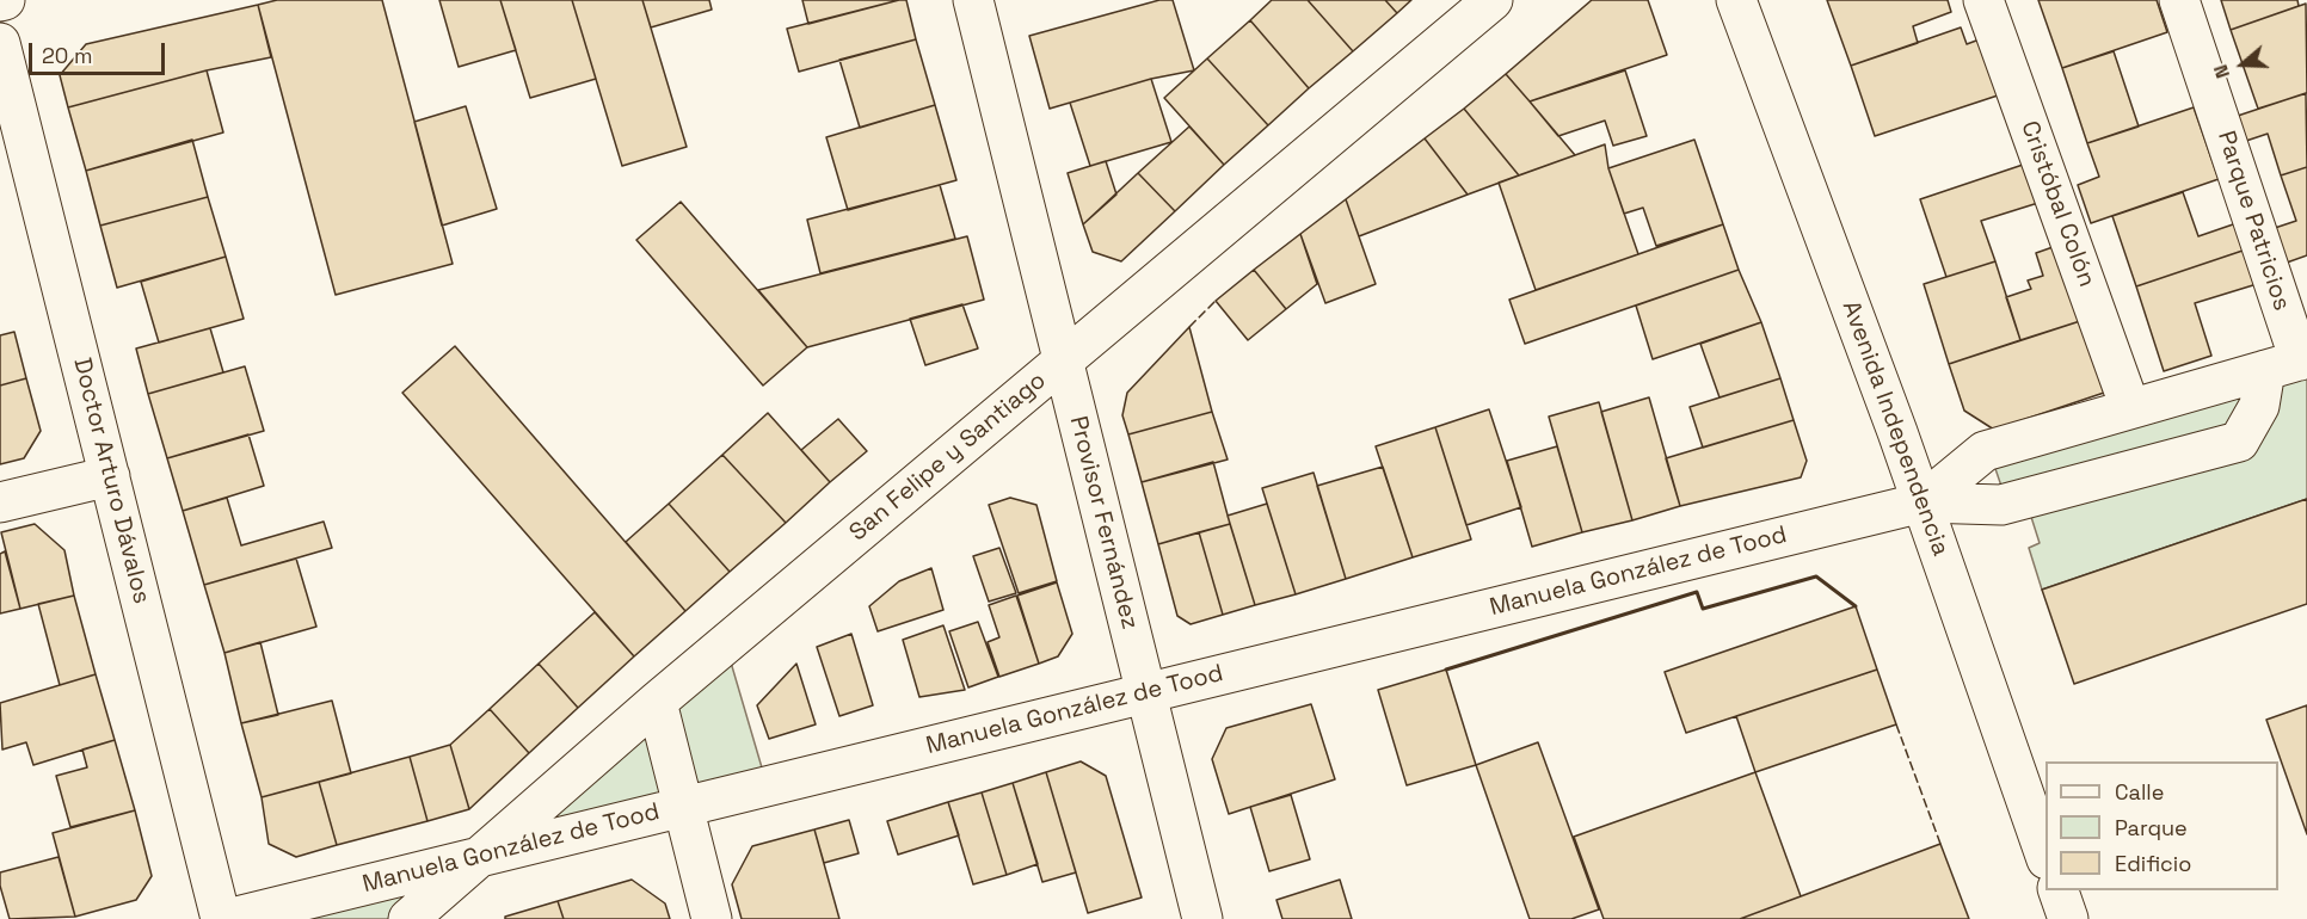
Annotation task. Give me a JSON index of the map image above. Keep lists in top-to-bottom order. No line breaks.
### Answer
{"streets":{"street":["Cristóbal Colón","Parque Patricios","Avenida Independencia","San Felipe y Santiago","Doctor Arturo Dávalos","Provisor Fernández","Manuela González de Tood"]},"crossings":[["Cristóbal Colón","Manuela González de Tood"],["Parque Patricios","Manuela González de Tood"],["Avenida Independencia","Manuela González de Tood"],["San Felipe y Santiago","Provisor Fernández"],["San Felipe y Santiago","Manuela González de Tood"],["Provisor Fernández","Manuela González de Tood"]],"legend":["Calle","Parque","Edificio"],"scale_bar":"20 m","north":"left"}
